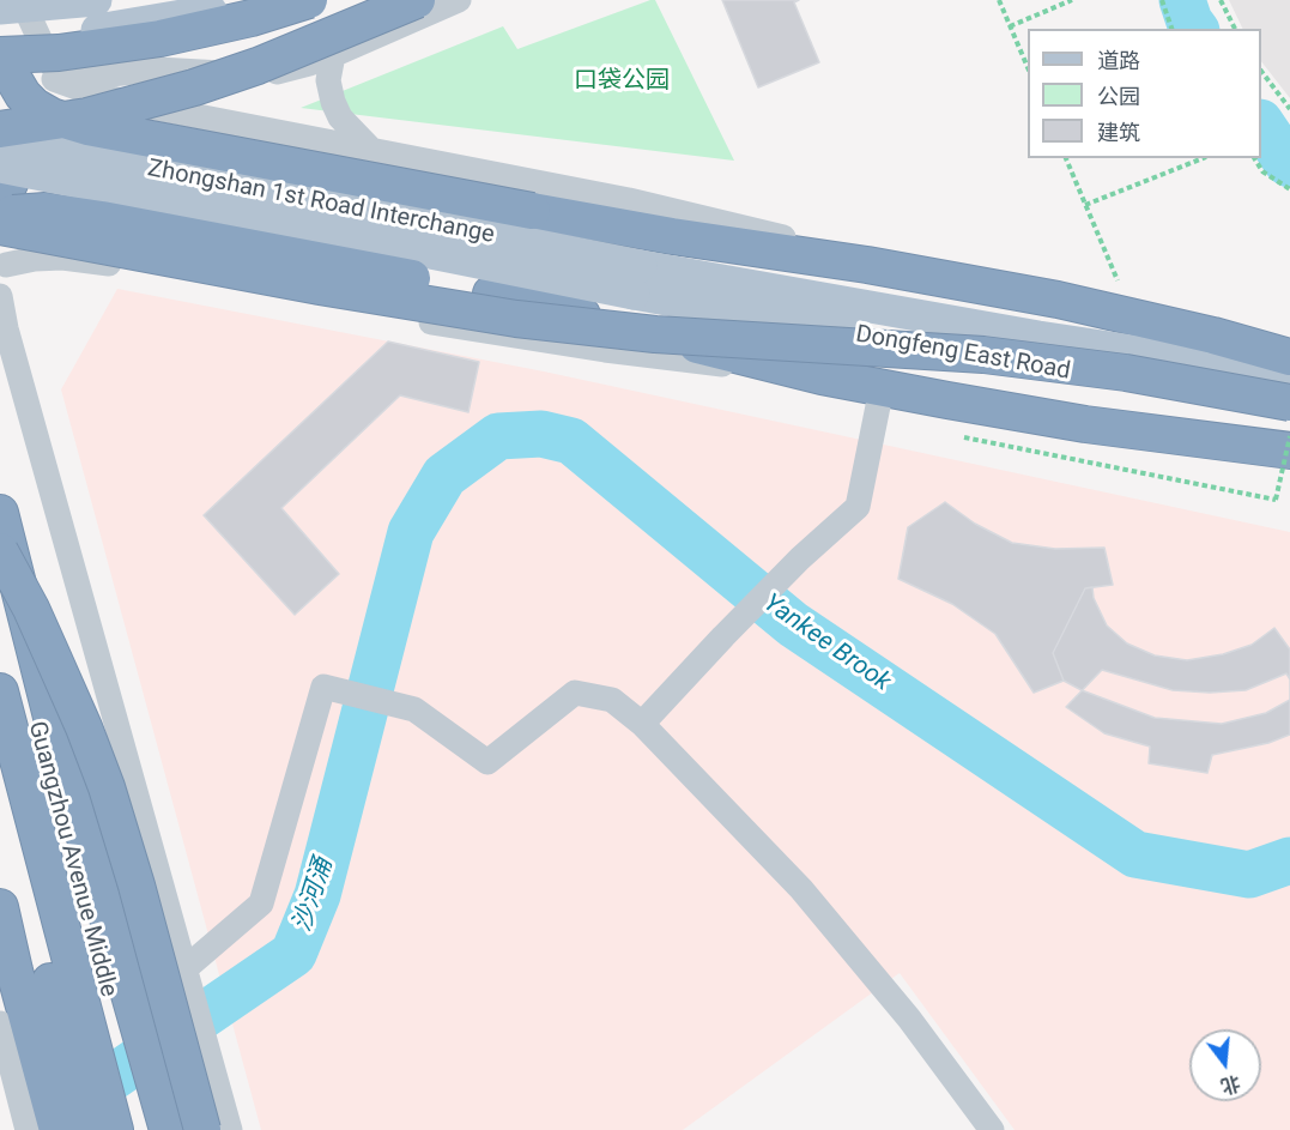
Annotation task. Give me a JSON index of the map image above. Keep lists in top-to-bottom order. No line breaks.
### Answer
{"streets":{"highway":["Guangzhou Avenue Middle"],"main road":["Zhongshan 1st Road Interchange","Dongfeng East Road"]},"crossings":[["Zhongshan 1st Road Interchange","Dongfeng East Road"]],"water":["Yankee Brook","沙河涌"],"parks":["口袋公园"],"legend":["道路","公园","建筑"],"north":"bottom"}
